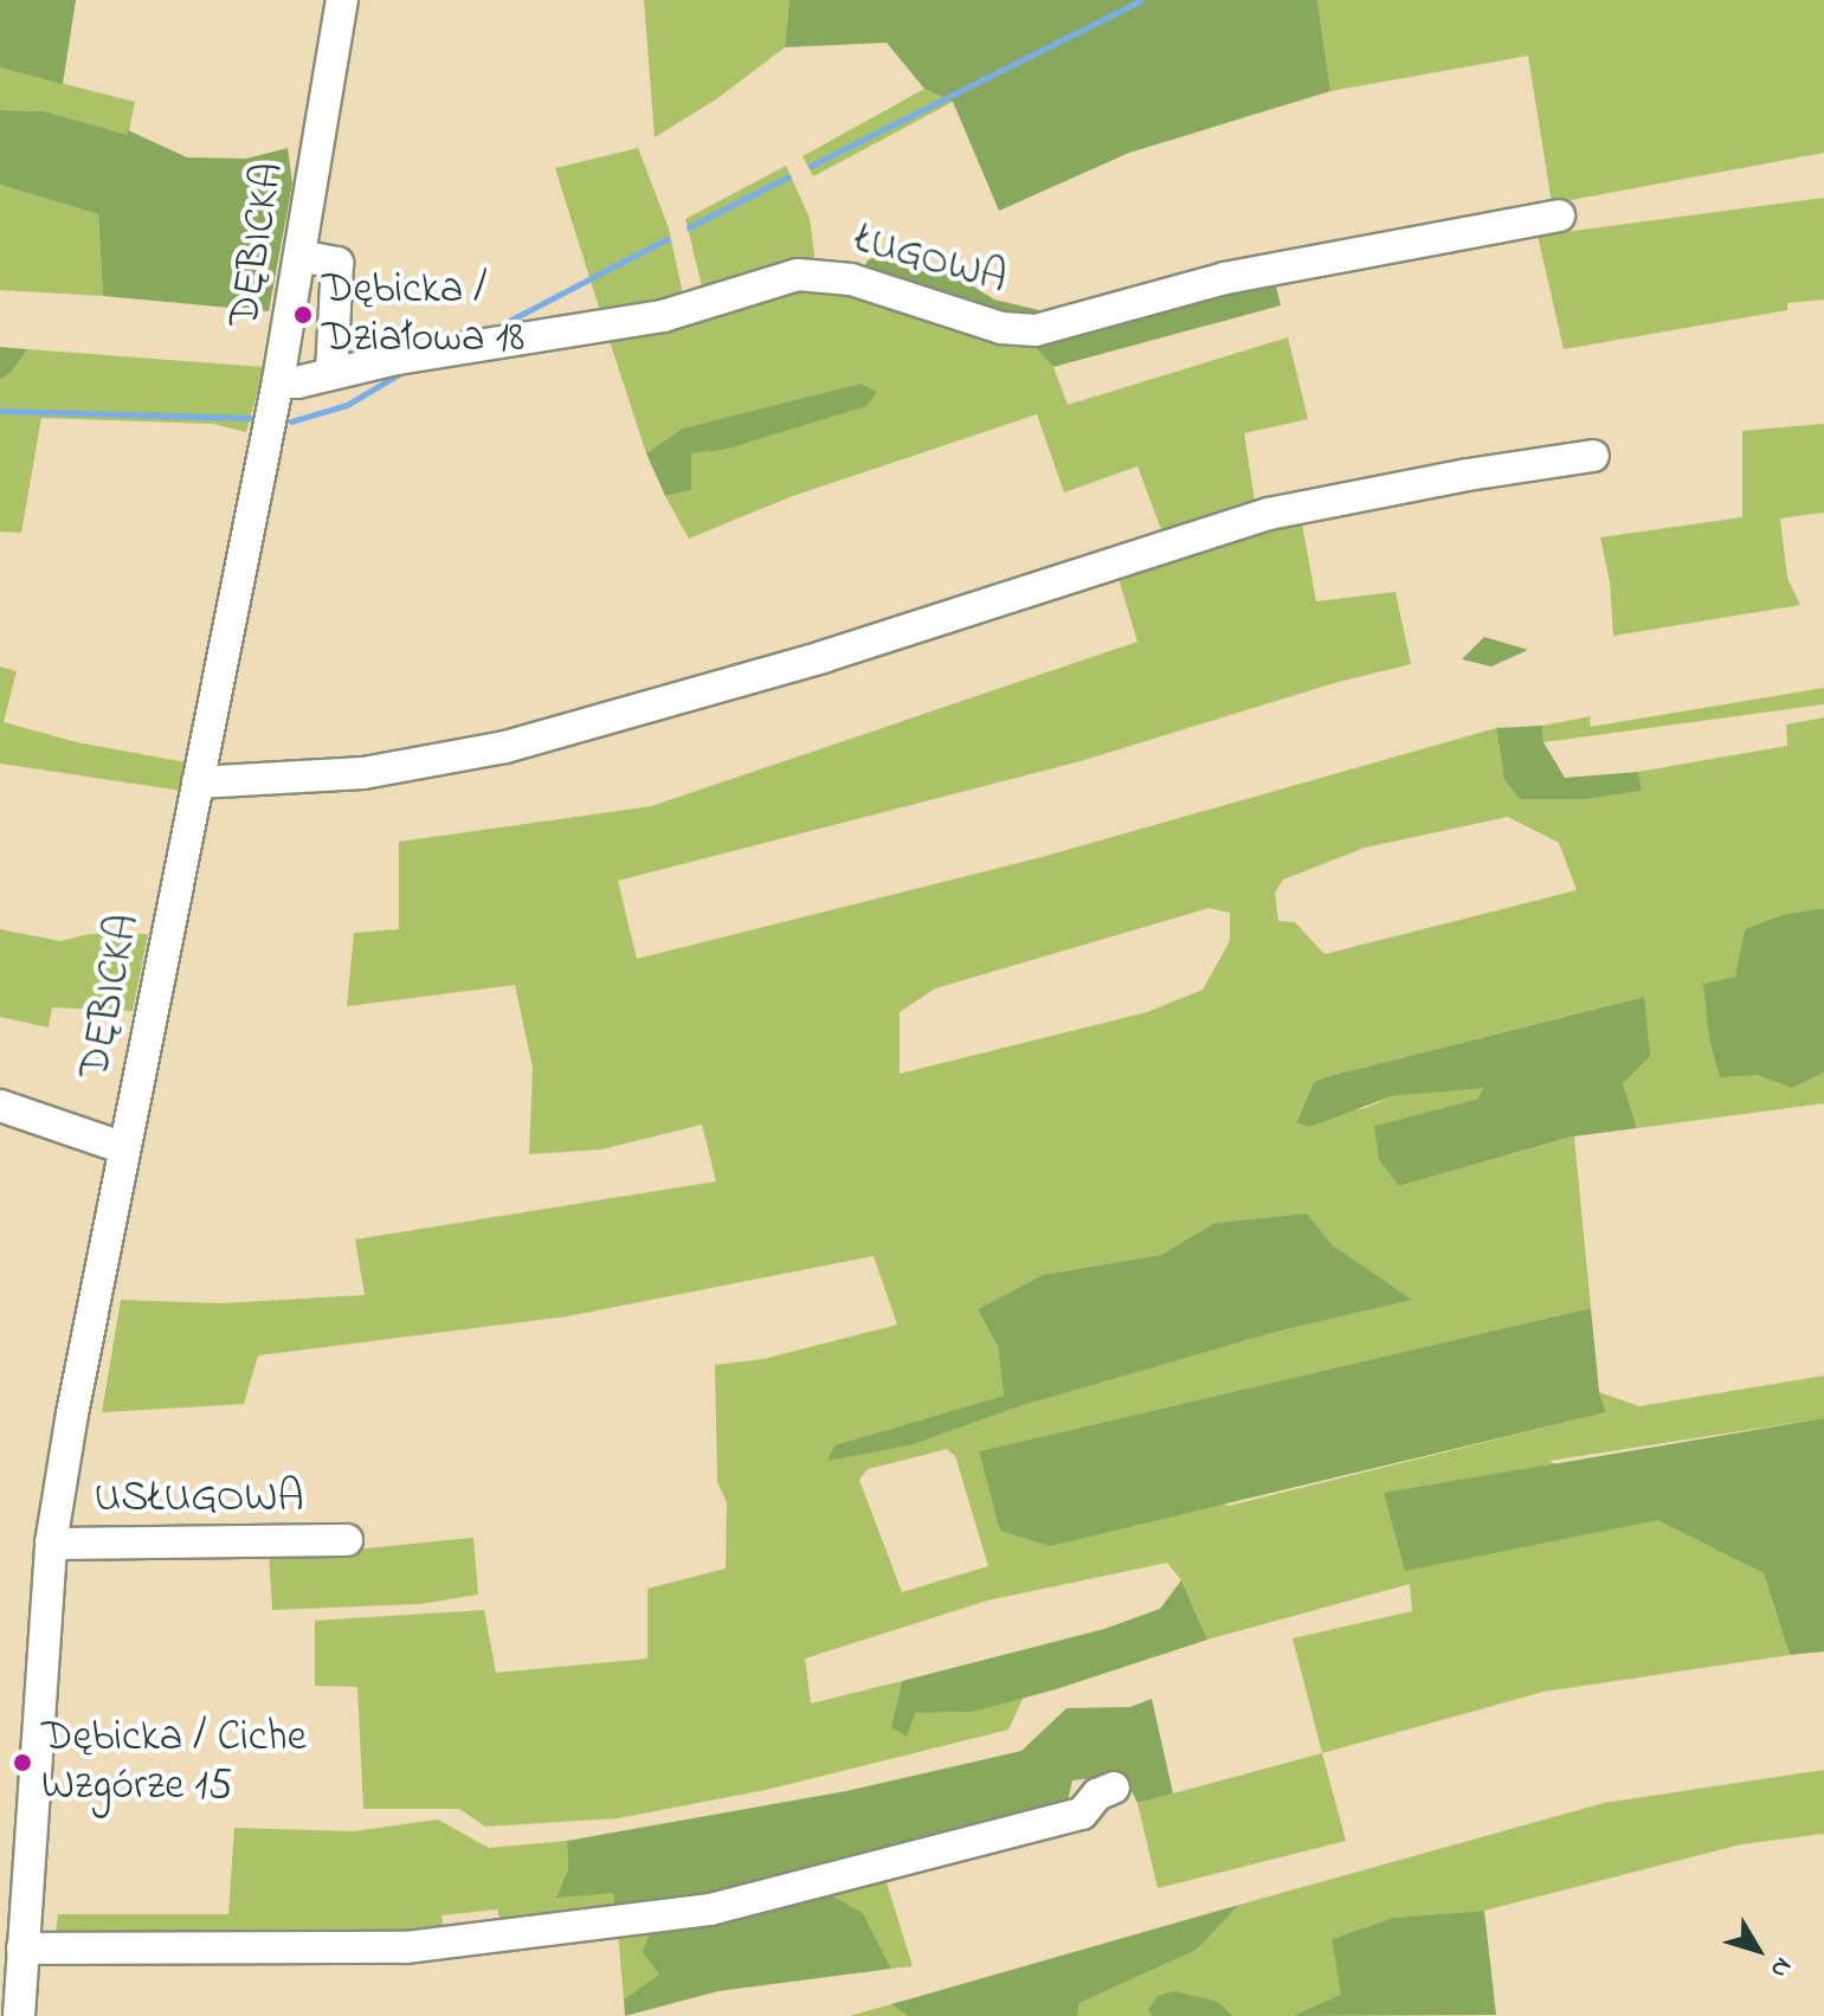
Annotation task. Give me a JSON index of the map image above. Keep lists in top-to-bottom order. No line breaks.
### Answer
{"streets":{"street":["DĘBICKA","ŁUGOWA","USŁUGOWA"]},"crossings":[["DĘBICKA","ŁUGOWA"],["DĘBICKA","USŁUGOWA"]],"places":["Dębicka / Działowa 18","Dębicka / Ciche Wzgórze 15"],"north":"bottom right"}
